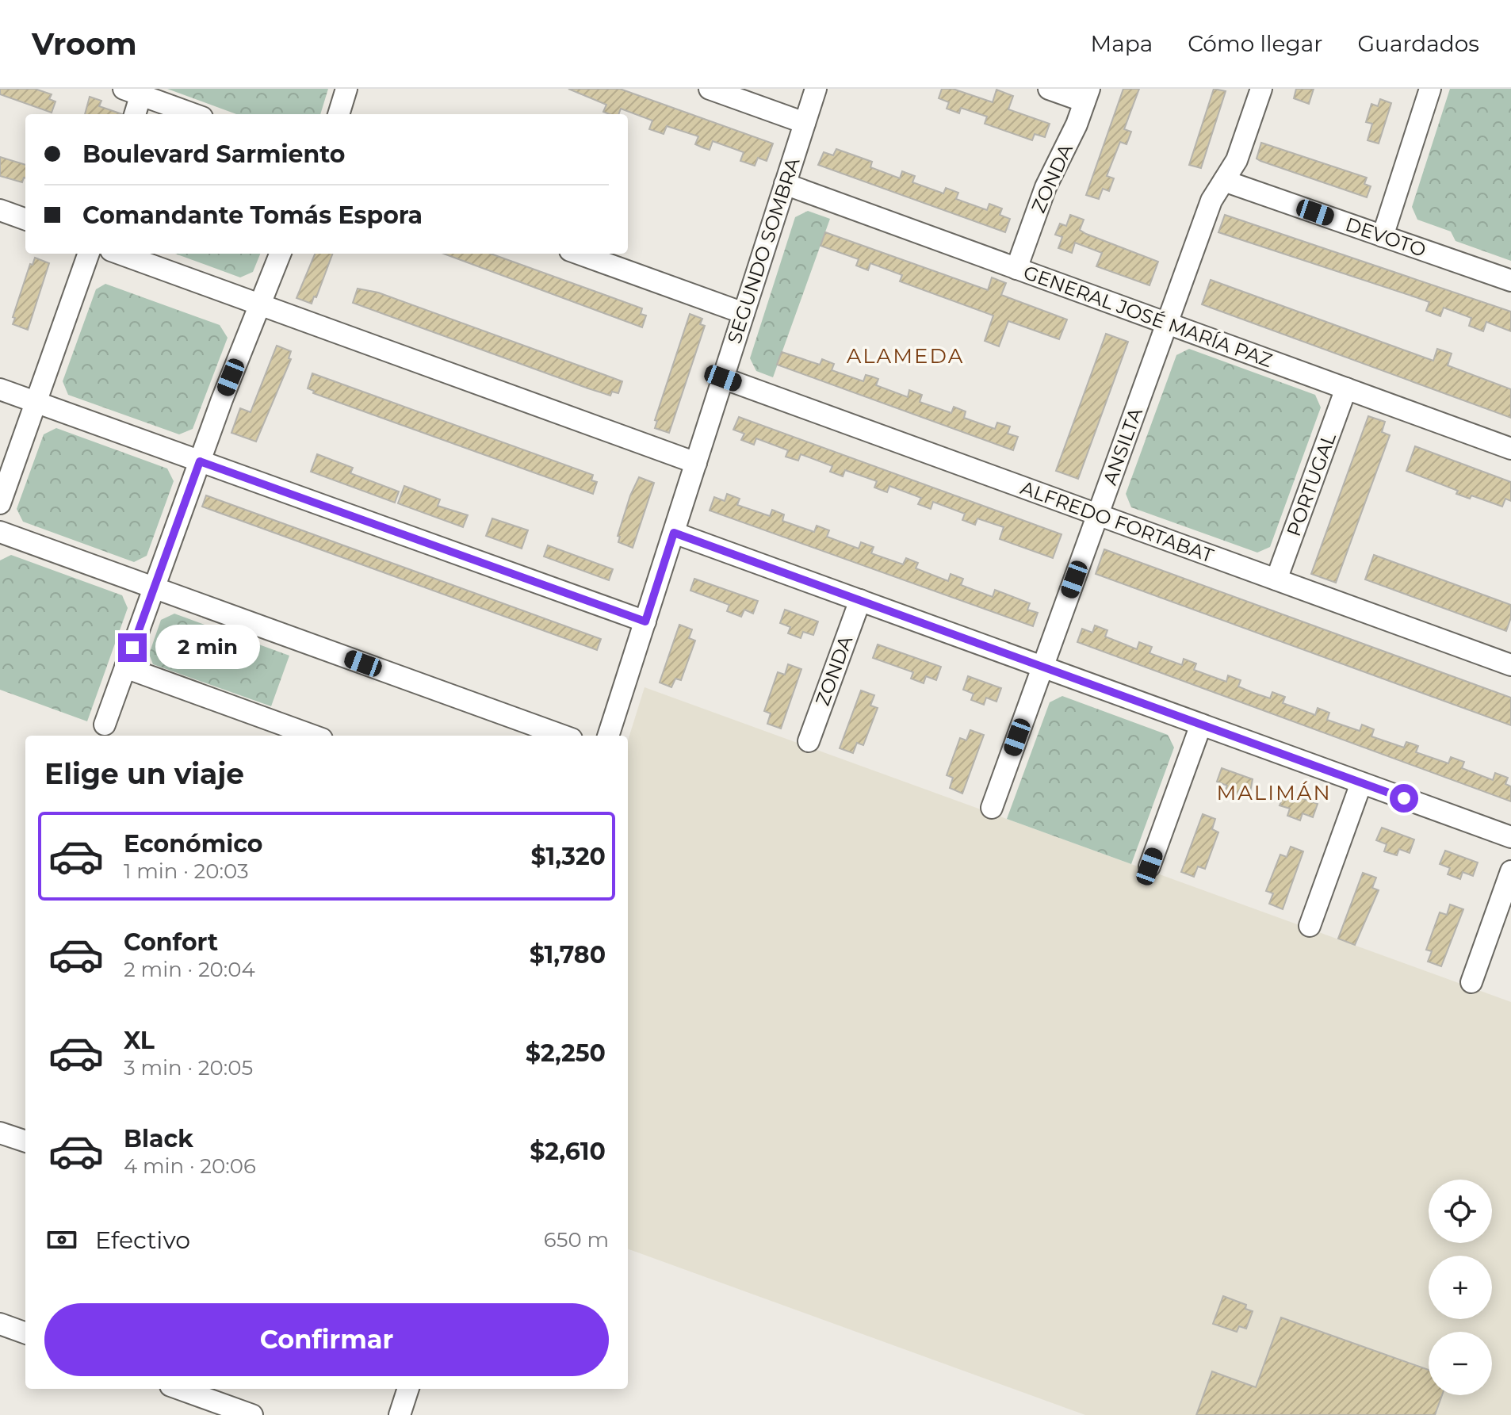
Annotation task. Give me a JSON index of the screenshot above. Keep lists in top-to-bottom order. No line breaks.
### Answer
{"streets":{"street":["ZONDA","DEVOTO","SEGUNDO SOMBRA","GENERAL JOSÉ MARÍA PAZ","ANSILTA","PORTUGAL","ALFREDO FORTABAT"]},"crossings":[["ZONDA","GENERAL JOSÉ MARÍA PAZ"],["DEVOTO","ANSILTA"],["SEGUNDO SOMBRA","GENERAL JOSÉ MARÍA PAZ"],["SEGUNDO SOMBRA","ALFREDO FORTABAT"],["GENERAL JOSÉ MARÍA PAZ","ANSILTA"],["GENERAL JOSÉ MARÍA PAZ","PORTUGAL"],["ANSILTA","ALFREDO FORTABAT"],["PORTUGAL","ALFREDO FORTABAT"]],"districts":["ALAMEDA","MALIMÁN"],"page":{"header":"Vroom","nav":["Mapa","Cómo llegar","Guardados"],"banner":["Boulevard Sarmiento","Comandante Tomás Espora"],"bubble":"2 min","heading":"Elige un viaje","list":[{"name":"Económico","note":"1 min · 20:03","value":"$1,320"},{"name":"Confort","note":"2 min · 20:04","value":"$1,780"},{"name":"XL","note":"3 min · 20:05","value":"$2,250"},{"name":"Black","note":"4 min · 20:06","value":"$2,610"}],"map_buttons":["+","−"],"pay":["Efectivo","650 m"],"buttons":"Confirmar"}}
